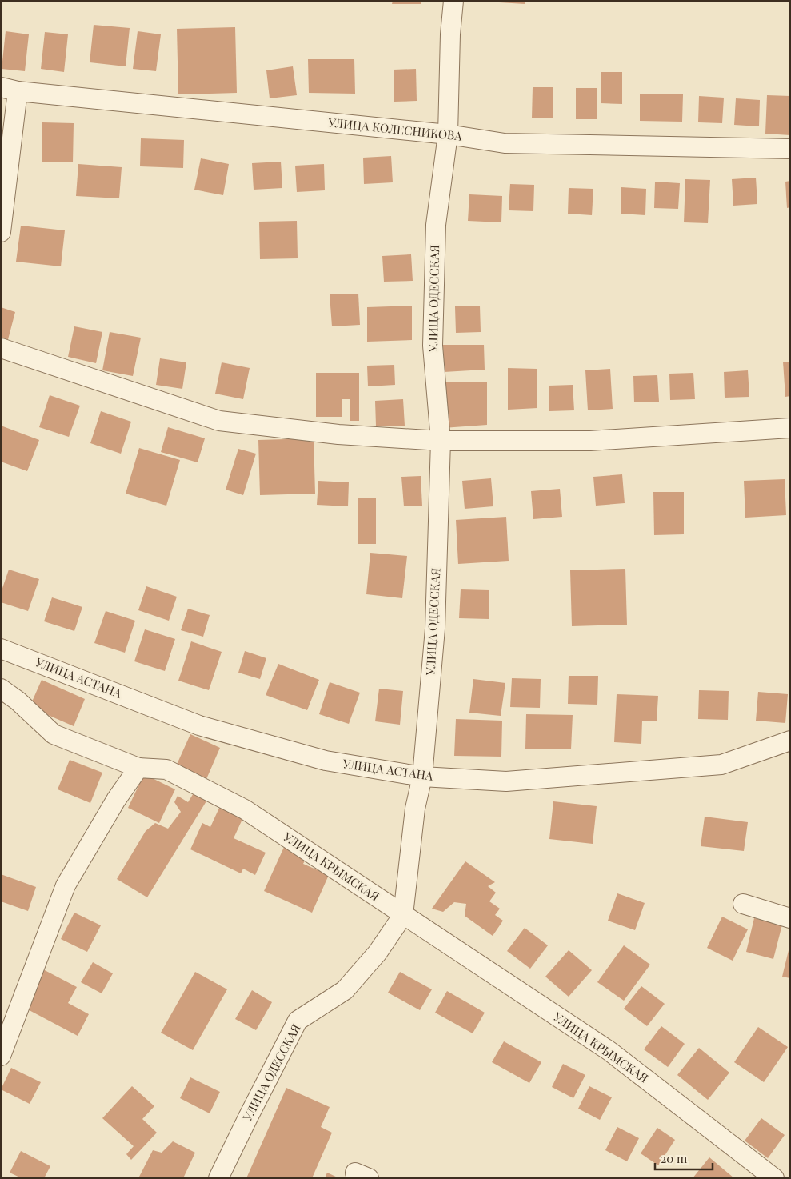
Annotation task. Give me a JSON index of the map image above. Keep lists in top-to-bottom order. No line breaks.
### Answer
{"streets":{"street":["УЛИЦА КОЛЕСНИКОВА","УЛИЦА ОДЕССКАЯ","УЛИЦА АСТАНА","УЛИЦА КРЫМСКАЯ"]},"crossings":[["УЛИЦА КОЛЕСНИКОВА","УЛИЦА ОДЕССКАЯ"],["УЛИЦА ОДЕССКАЯ","УЛИЦА АСТАНА"],["УЛИЦА ОДЕССКАЯ","УЛИЦА КРЫМСКАЯ"]],"scale_bar":"20 m"}
